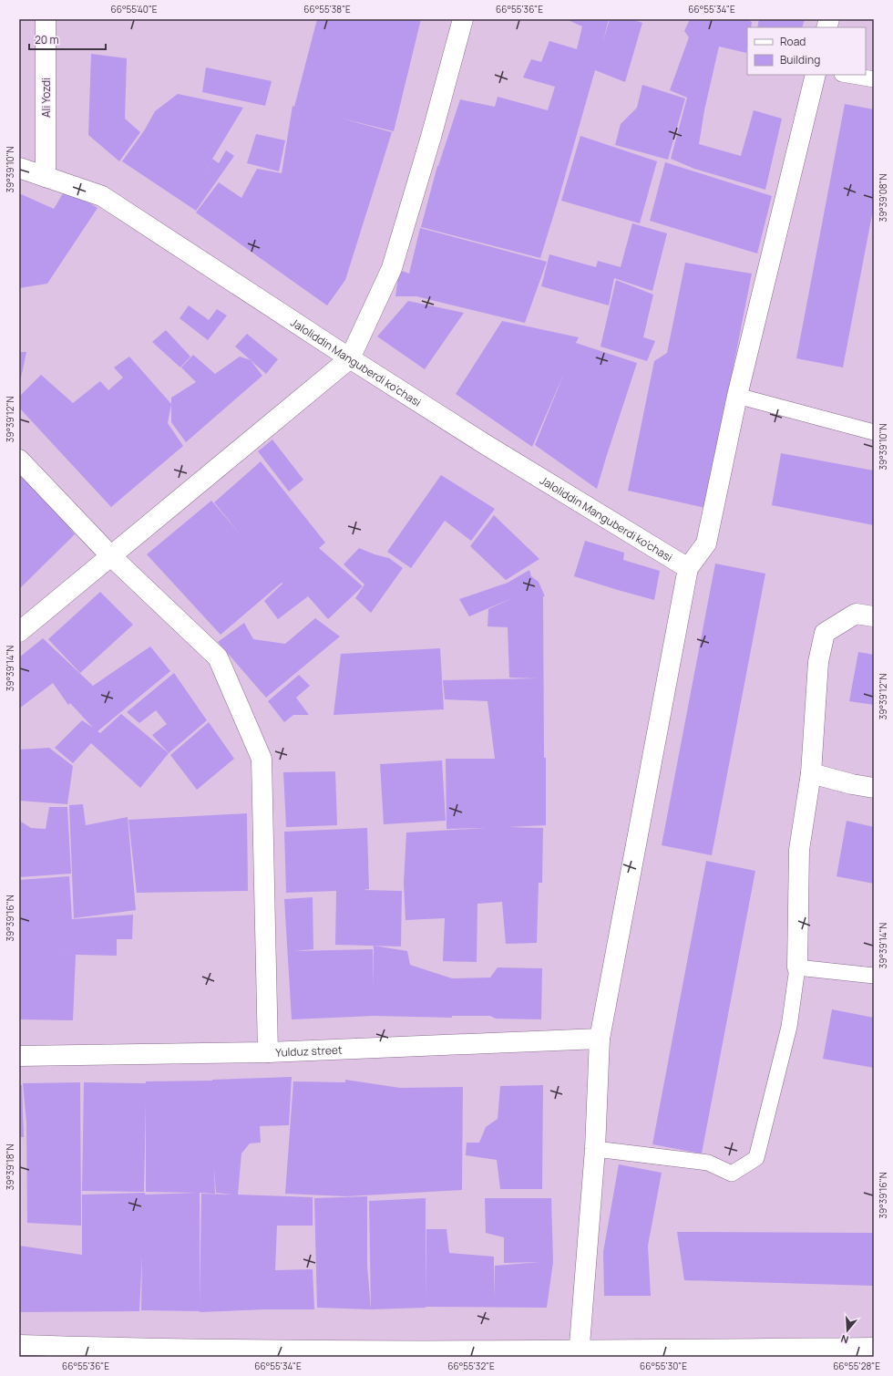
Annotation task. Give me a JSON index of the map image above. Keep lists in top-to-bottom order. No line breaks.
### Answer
{"streets":{"street":["Ali Yozdi","Jaloliddin Manguberdi ko'chasi","Yulduz street"]},"crossings":[["Ali Yozdi","Jaloliddin Manguberdi ko'chasi"]],"legend":["Road","Building"],"scale_bar":"20 m","north":"bottom","coordinates":["66°55'40\"E","66°55'38\"E","66°55'36\"E","66°55'34\"E","39°39'10\"N","39°39'08\"N","39°39'12\"N","39°39'14\"N","39°39'16\"N","39°39'18\"N","66°55'32\"E","66°55'30\"E","66°55'28\"E"]}
